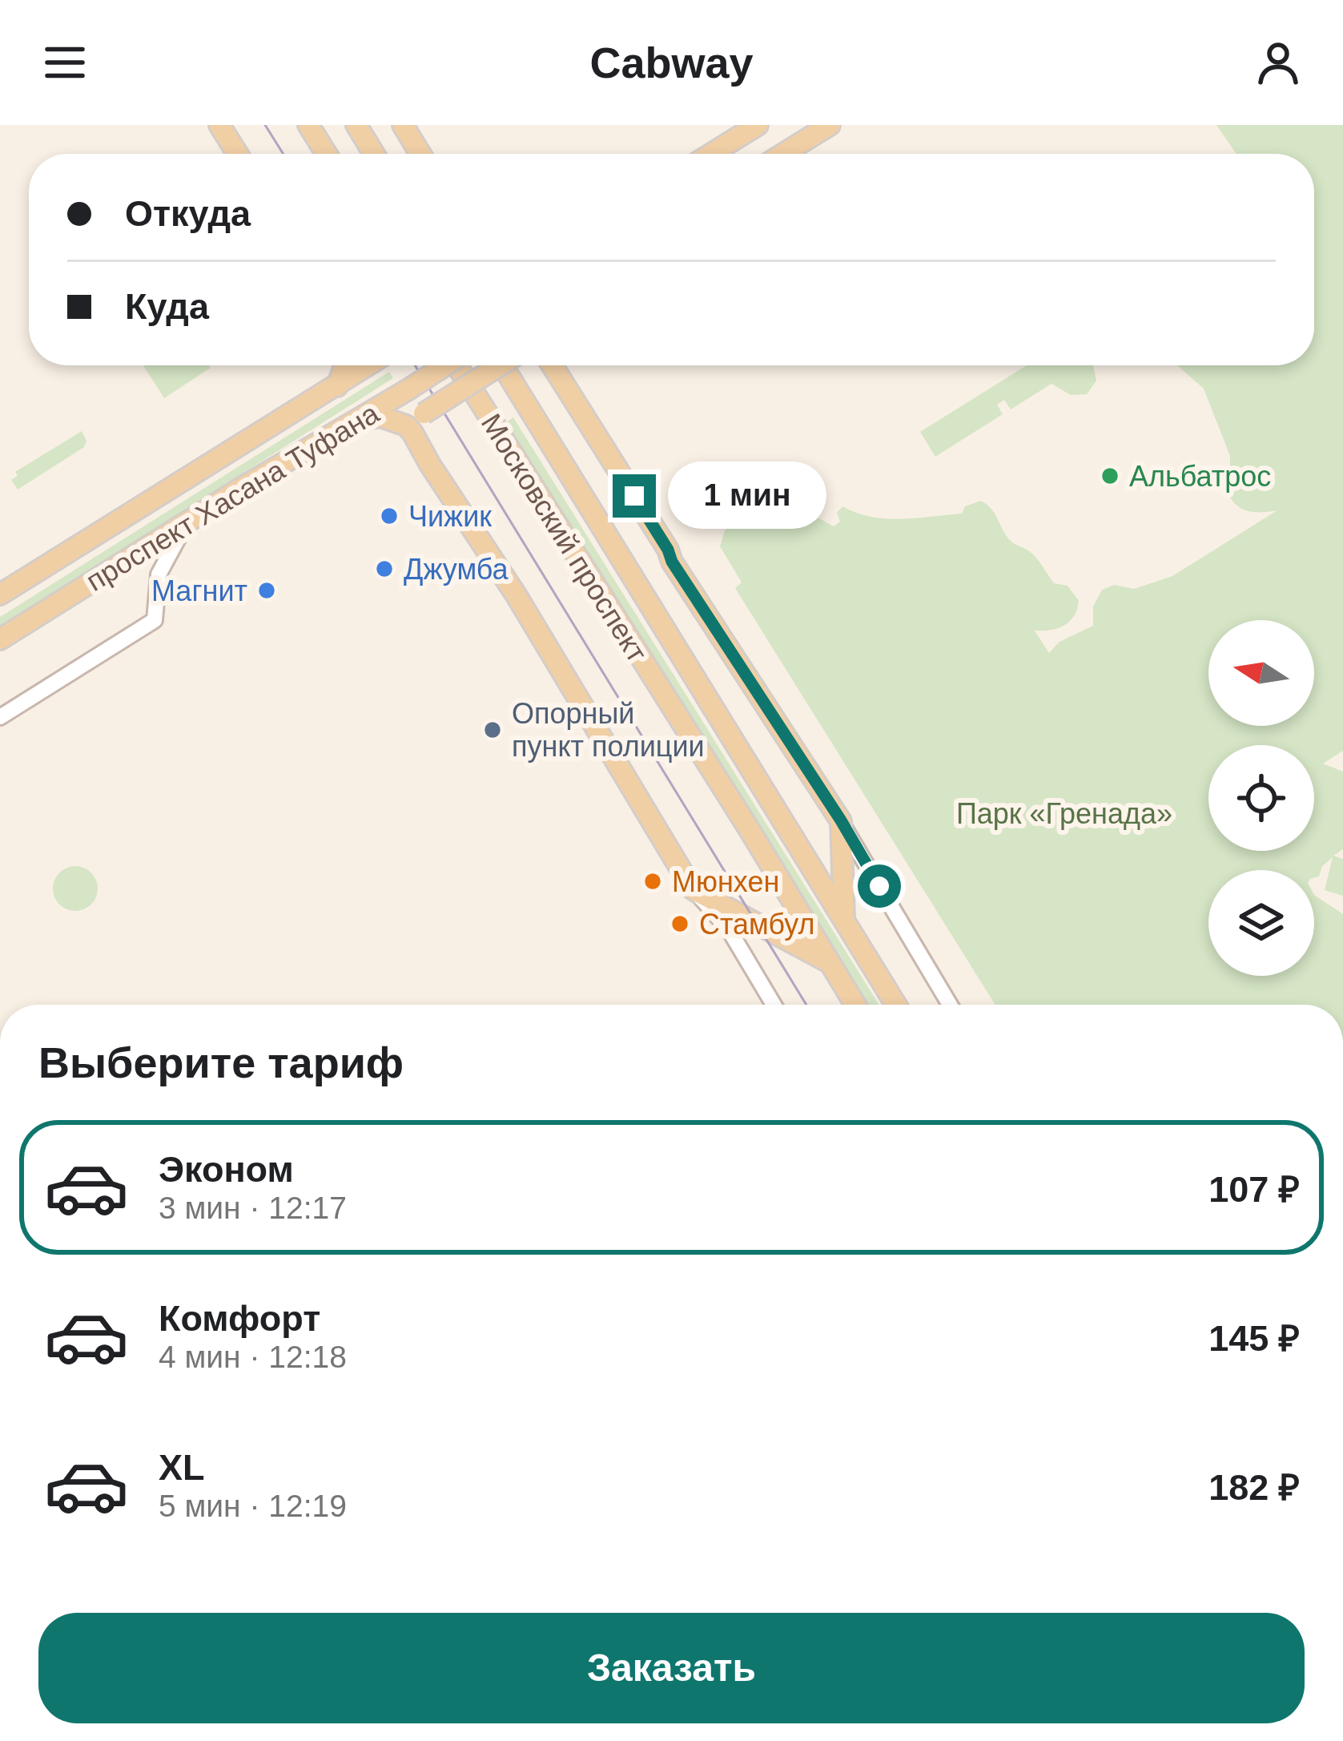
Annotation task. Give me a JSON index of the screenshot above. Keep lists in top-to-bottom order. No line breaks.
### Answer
{"streets":{"main road":["проспект Хасана Туфана","Московский проспект"]},"parks":["Парк «Гренада»"],"places":["Альбатрос","Чижик","Джумба","Магнит","Опорный пункт полиции","Мюнхен","Стамбул"],"north":"left","page":{"header":"Cabway","banner":["Откуда","Куда"],"bubble":"1 мин","heading":"Выберите тариф","list":[{"name":"Эконом","note":"3 мин · 12:17","value":"107 ₽"},{"name":"Комфорт","note":"4 мин · 12:18","value":"145 ₽"},{"name":"XL","note":"5 мин · 12:19","value":"182 ₽"}],"buttons":"Заказать"}}
